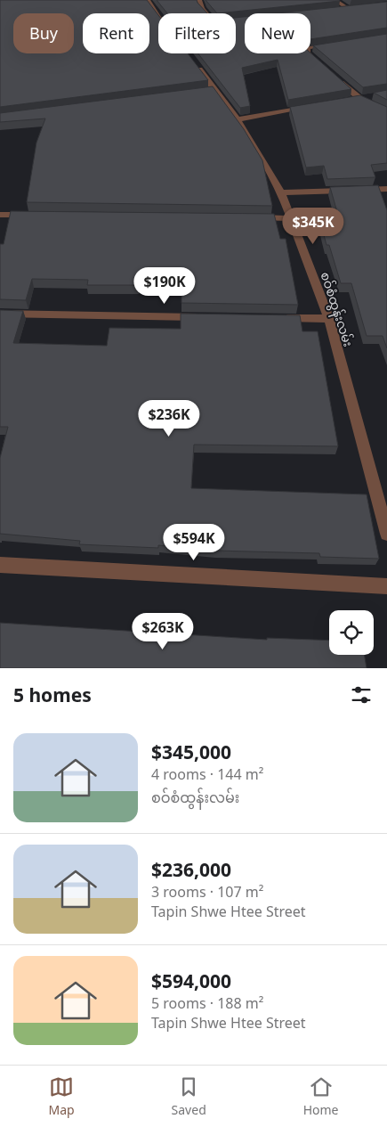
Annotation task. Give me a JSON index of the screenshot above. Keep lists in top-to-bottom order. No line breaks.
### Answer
{"streets":{"street":["စဝ်စံထွန်းလမ်း"]},"page":{"chip":["Buy","Rent","Filters","New"],"price":["$345K","$190K","$236K","$594K","$263K"],"heading":"5 homes","list":[{"name":"$345,000","note":"4 rooms · 144 m² · စဝ်စံထွန်းလမ်း"},{"name":"$236,000","note":"3 rooms · 107 m² · Tapin Shwe Htee Street"},{"name":"$594,000","note":"5 rooms · 188 m² · Tapin Shwe Htee Street"}],"tabs":["Map","Saved","Home"]}}
